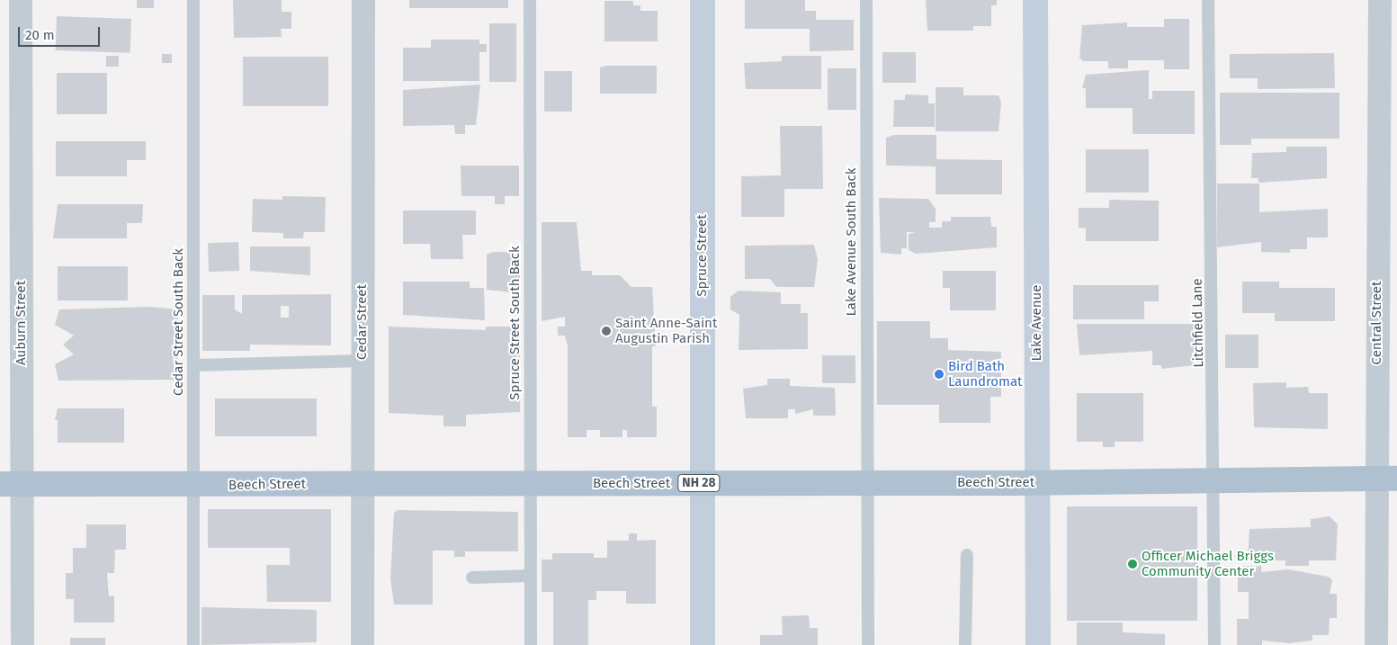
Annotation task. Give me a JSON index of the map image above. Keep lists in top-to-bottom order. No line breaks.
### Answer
{"streets":{"main road":["NH 28","Beech Street"],"street":["Spruce Street","Cedar Street","Auburn Street","Lake Avenue","Central Street"],"lane":["Lake Avenue South Back","Cedar Street South Back","Spruce Street South Back","Litchfield Lane"]},"crossings":[["Lake Avenue South Back","Beech Street"],["Spruce Street","Beech Street"],["Cedar Street South Back","Beech Street"],["Cedar Street","Beech Street"],["Auburn Street","Beech Street"],["Spruce Street South Back","Beech Street"],["Lake Avenue","Beech Street"],["Litchfield Lane","Beech Street"],["Central Street","Beech Street"]],"places":["Saint Anne-Saint Augustin Parish","Bird Bath Laundromat","Officer Michael Briggs Community Center"],"scale_bar":"20 m"}
